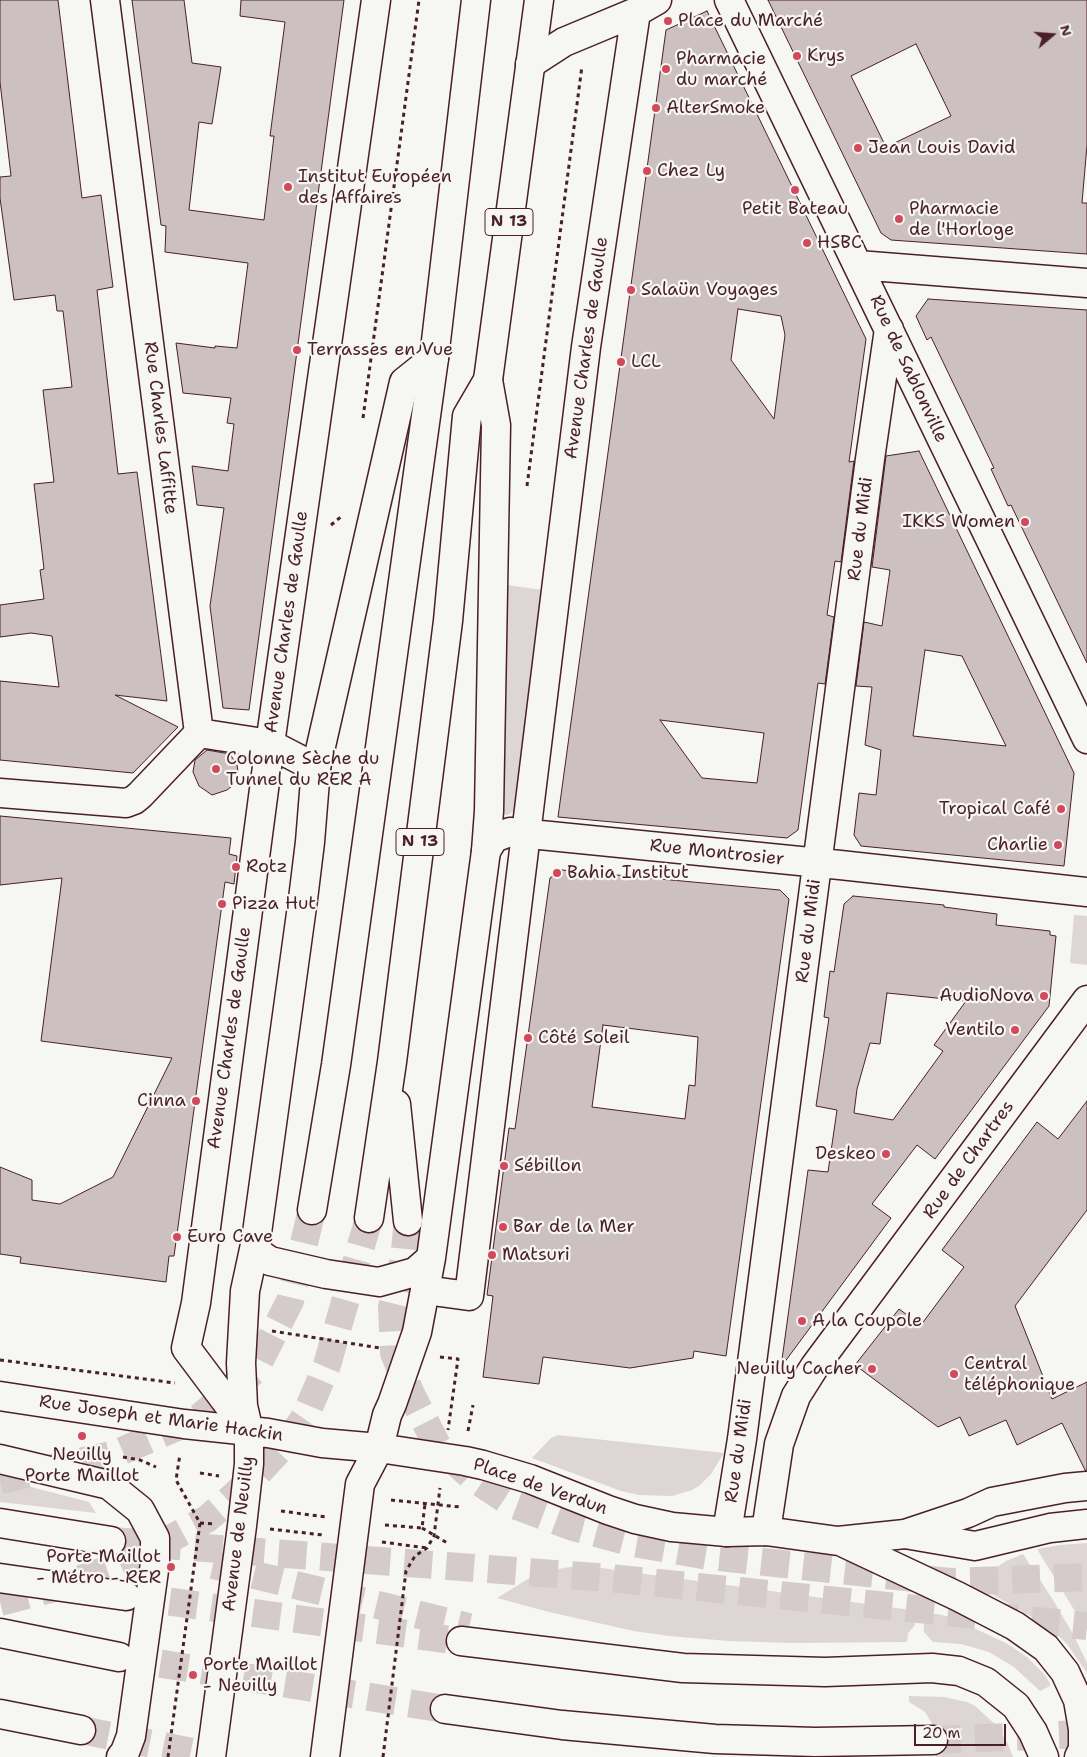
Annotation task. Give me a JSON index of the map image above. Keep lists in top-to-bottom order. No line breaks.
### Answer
{"streets":{"main road":["N 13","Avenue Charles de Gaulle","Rue de Sablonville","Rue Charles Laffitte","Rue du Midi","Rue Montrosier","Rue de Chartres","Rue Joseph et Marie Hackin","Place de Verdun","Avenue de Neuilly"]},"crossings":[["Avenue Charles de Gaulle","Rue Montrosier"],["Avenue Charles de Gaulle","Rue Joseph et Marie Hackin"],["Avenue Charles de Gaulle","Avenue de Neuilly"],["Rue de Sablonville","Rue du Midi"],["Rue du Midi","Rue Montrosier"],["Rue du Midi","Place de Verdun"],["Rue de Chartres","Place de Verdun"],["Rue Joseph et Marie Hackin","Place de Verdun"],["Rue Joseph et Marie Hackin","Avenue de Neuilly"]],"places":["Place du Marché","Krys","Pharmacie du marché","AlterSmoke","Jean Louis David","Chez Ly","Institut Européen des Affaires","Petit Bateau","Pharmacie de l'Horloge","HSBC","Salaün Voyages","Terrasses en Vue","LCL","IKKS Women","Colonne Sèche du Tunnel du RER A","Tropical Café","Charlie","Rotz","Bahia Institut","Pizza Hut","AudioNova","Ventilo","Côté Soleil","Cinna","Deskeo","Sébillon","Bar de la Mer","Euro Cave","Matsuri","A la Coupole","Neuilly Cacher","Central téléphonique","Neuilly Porte Maillot","Porte Maillot - Métro - RER","Porte Maillot - Neuilly"],"scale_bar":"20 m","north":"right"}
